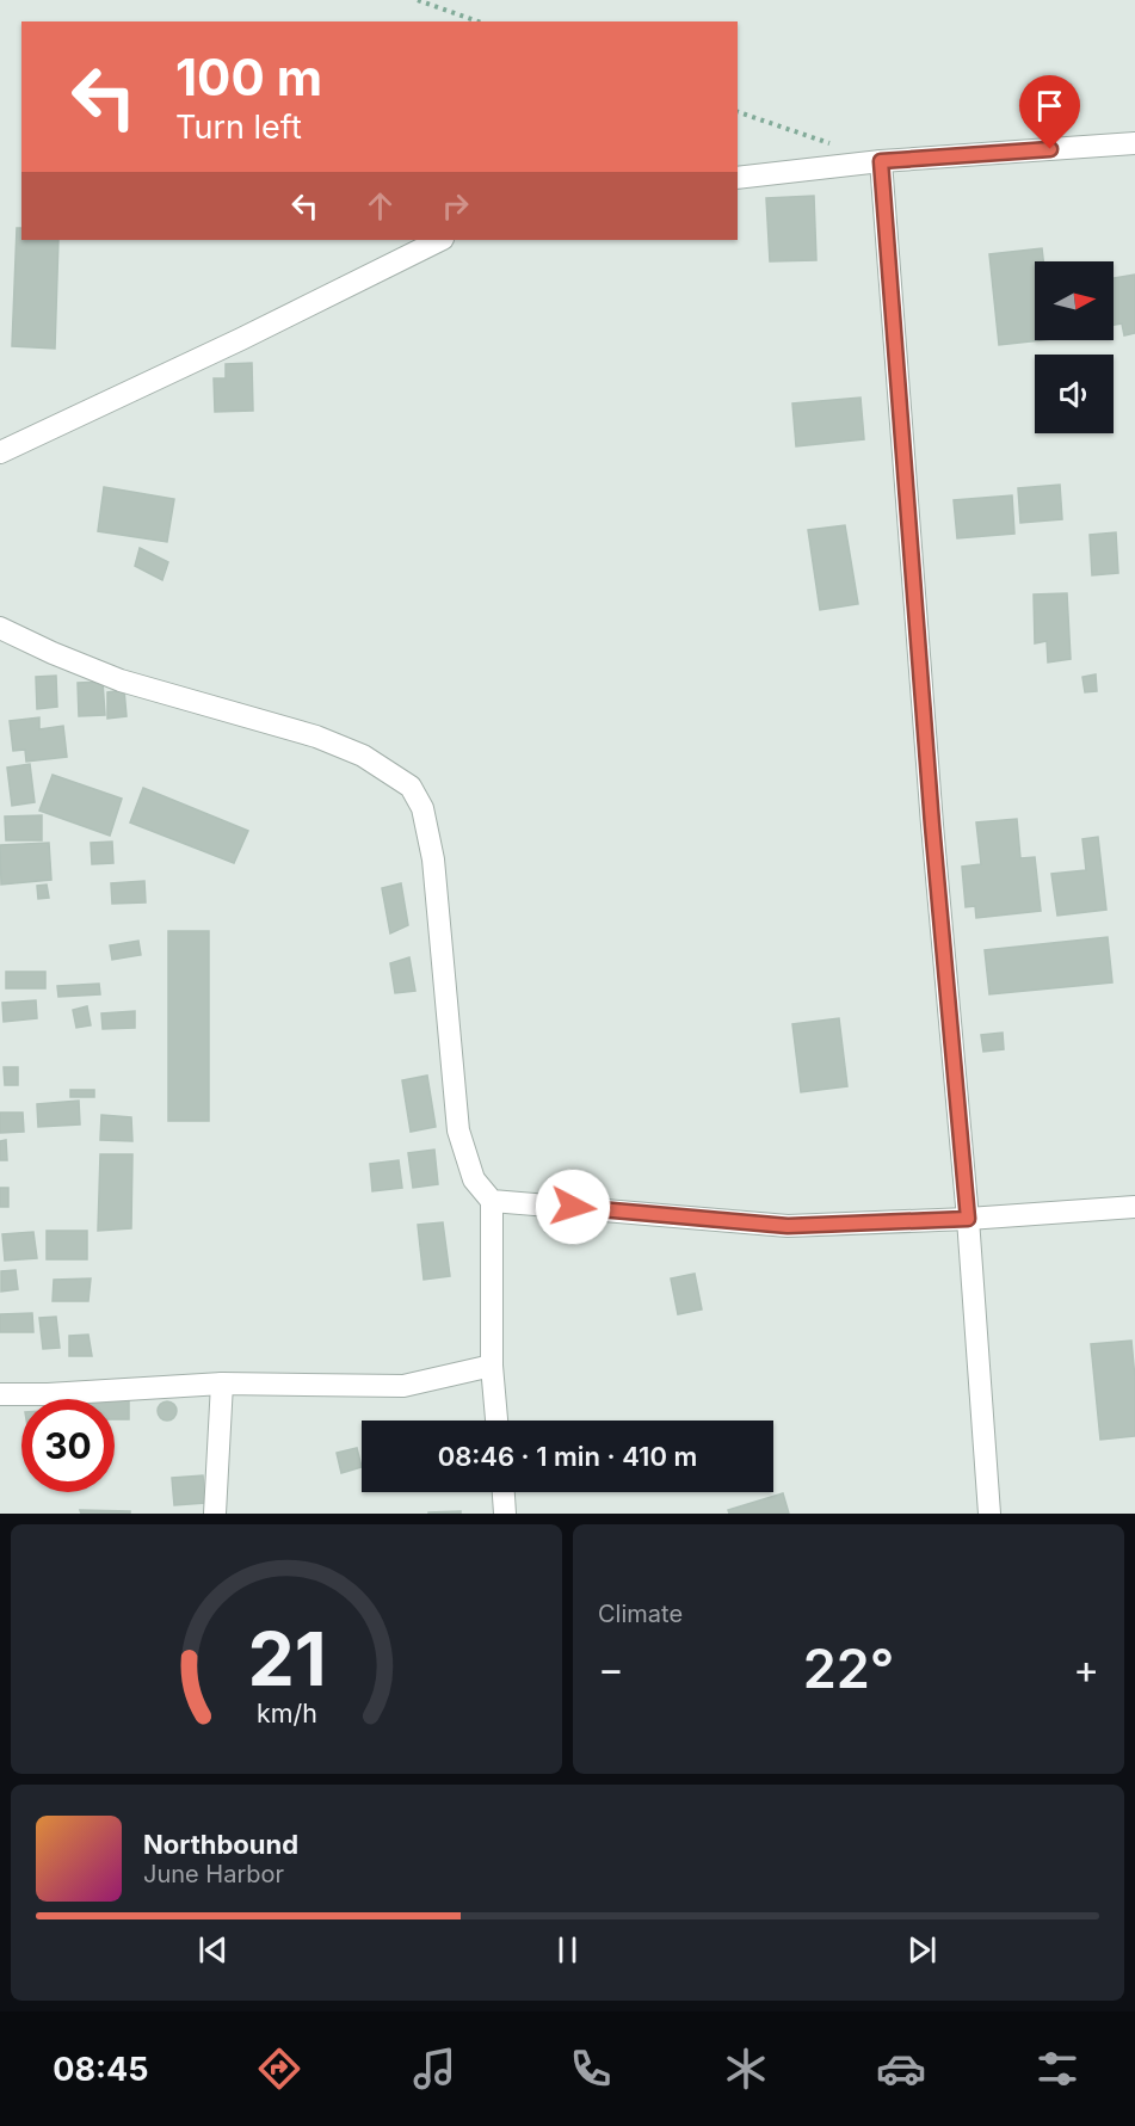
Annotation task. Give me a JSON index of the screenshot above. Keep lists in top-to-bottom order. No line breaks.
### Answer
{"north":"right","page":{"turn":["100 m","Turn left"],"limit":"30","trip":"08:46 · 1 min · 410 m","tile":"Climate","heat":["−","22°","+"],"song":["Northbound","June Harbor"],"tabs":"08:45","gauge":["21","km/h"]}}
